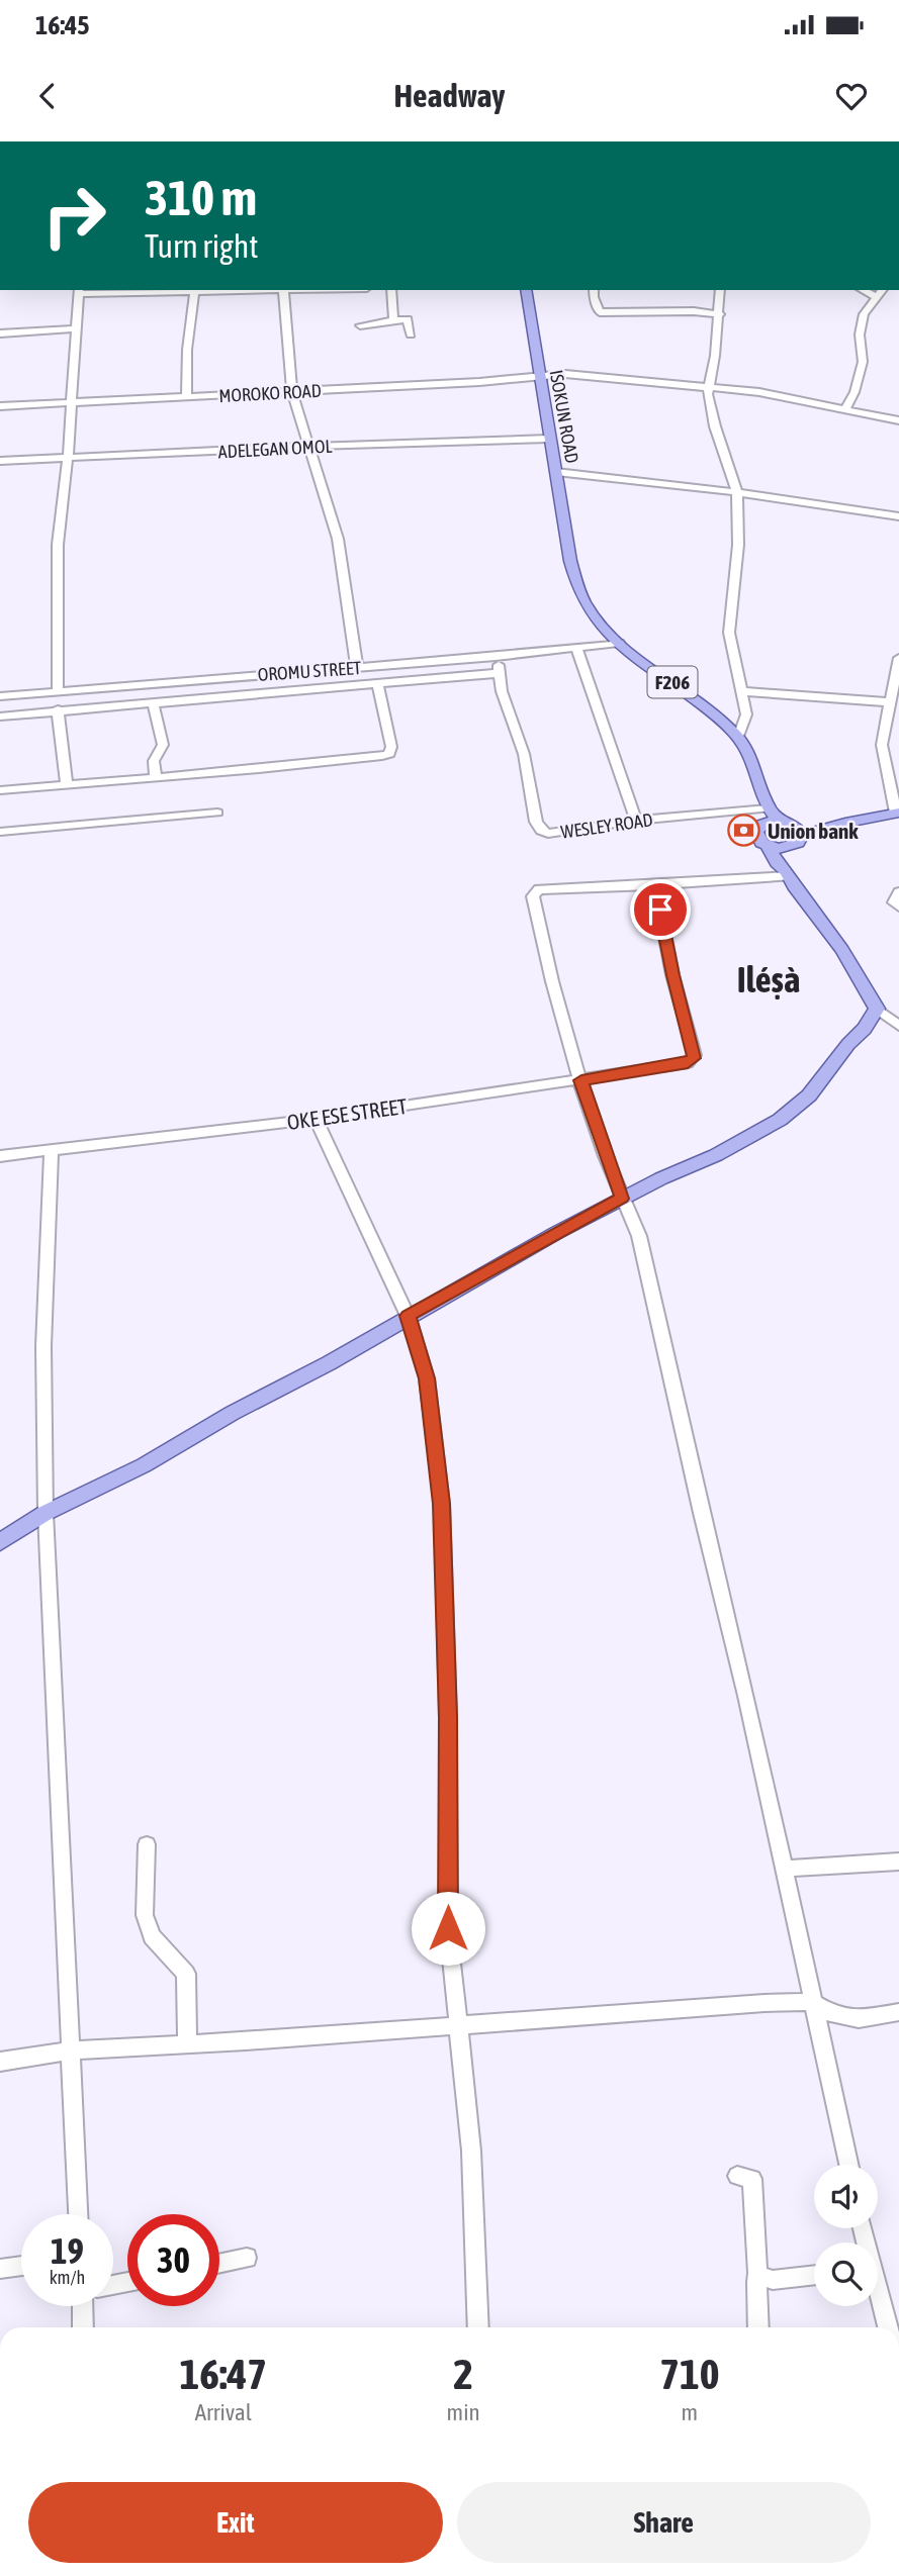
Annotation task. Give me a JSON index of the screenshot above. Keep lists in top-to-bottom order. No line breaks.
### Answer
{"streets":{"main road":["ISOKUN ROAD","F206"],"street":["MOROKO ROAD","ADELEGAN OMOL","OROMU STREET","WESLEY ROAD","OKE ESE STREET"]},"crossings":[["MOROKO ROAD","ISOKUN ROAD"],["ISOKUN ROAD","ADELEGAN OMOL"],["ISOKUN ROAD","OROMU STREET"],["ISOKUN ROAD","F206"],["ISOKUN ROAD","WESLEY ROAD"],["OROMU STREET","WESLEY ROAD"],["F206","WESLEY ROAD"]],"districts":["Iléṣà"],"places":{"bank":["Union bank"]},"page":{"status":"16:45","header":"Headway","turn":["310 m","Turn right"],"speed":"19 km/h","limit":"30","eta":["16:47","Arrival","2","min","710","m"],"buttons":["Exit","Share"]}}
